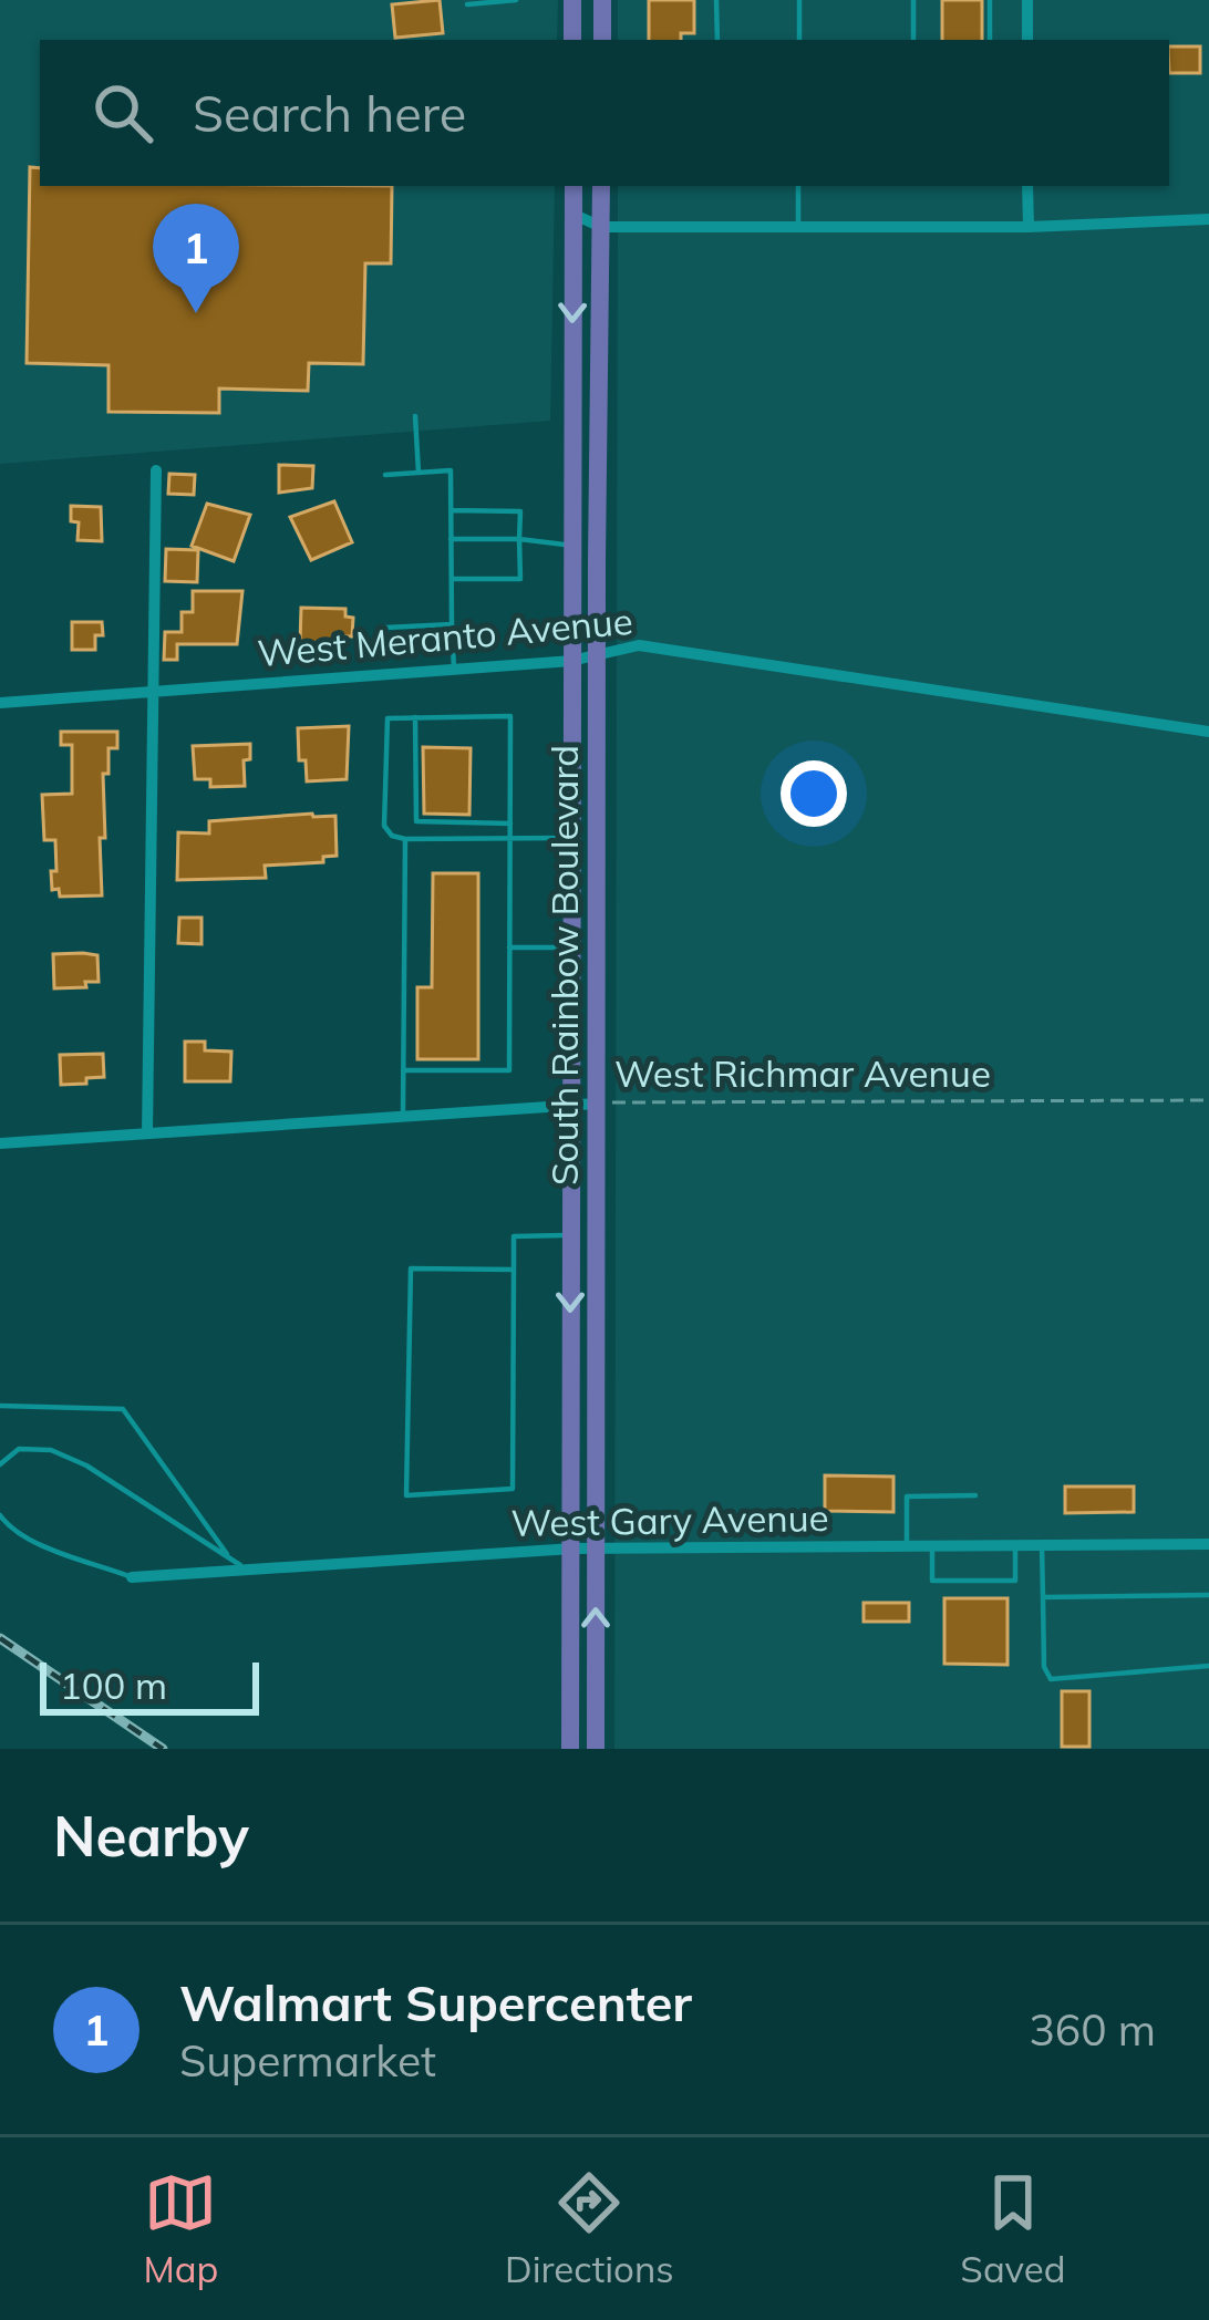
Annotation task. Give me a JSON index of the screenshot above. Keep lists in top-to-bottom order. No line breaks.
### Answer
{"streets":{"main road":["South Rainbow Boulevard"],"street":["West Meranto Avenue","West Richmar Avenue","West Gary Avenue"]},"crossings":[["West Meranto Avenue","South Rainbow Boulevard"],["South Rainbow Boulevard","West Richmar Avenue"],["South Rainbow Boulevard","West Gary Avenue"]],"scale_bar":"100 m","page":{"search":"Search here","pins":"1","scale":"100 m","heading":"Nearby","list":[{"mark":"1","name":"Walmart Supercenter","note":"Supermarket","value":"360 m"}],"nav":["Map","Directions","Saved"]}}
